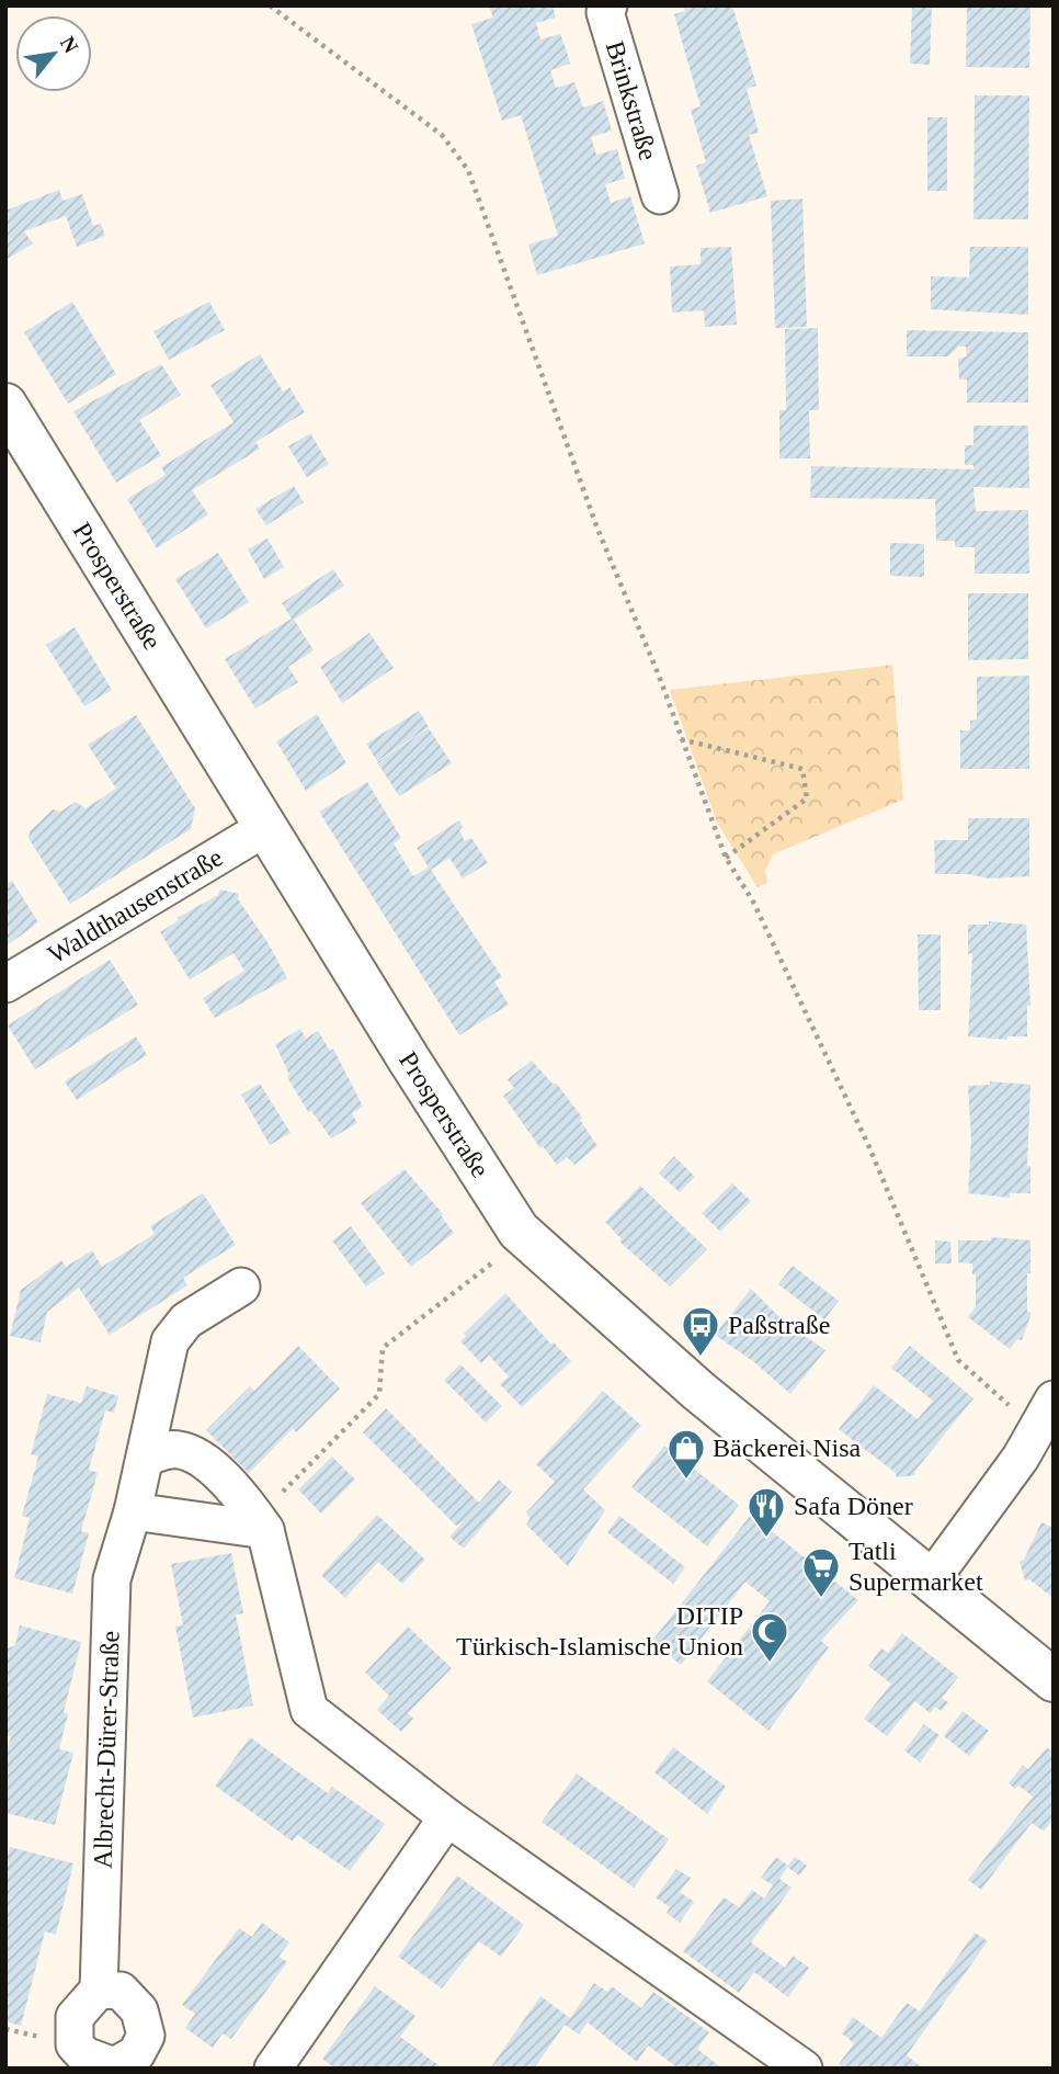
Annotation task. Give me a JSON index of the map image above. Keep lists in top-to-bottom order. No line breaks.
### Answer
{"streets":{"main road":["Prosperstraße"],"street":["Brinkstraße","Waldthausenstraße","Albrecht-Dürer-Straße"]},"crossings":[["Prosperstraße","Waldthausenstraße"]],"places":{"bus stop":["Paßstraße"],"shop":["Bäckerei Nisa"],"restaurant":["Safa Döner"],"supermarket":["Tatli Supermarket"],"mosque":["DITIP Türkisch-Islamische Union"]},"north":"top right"}
